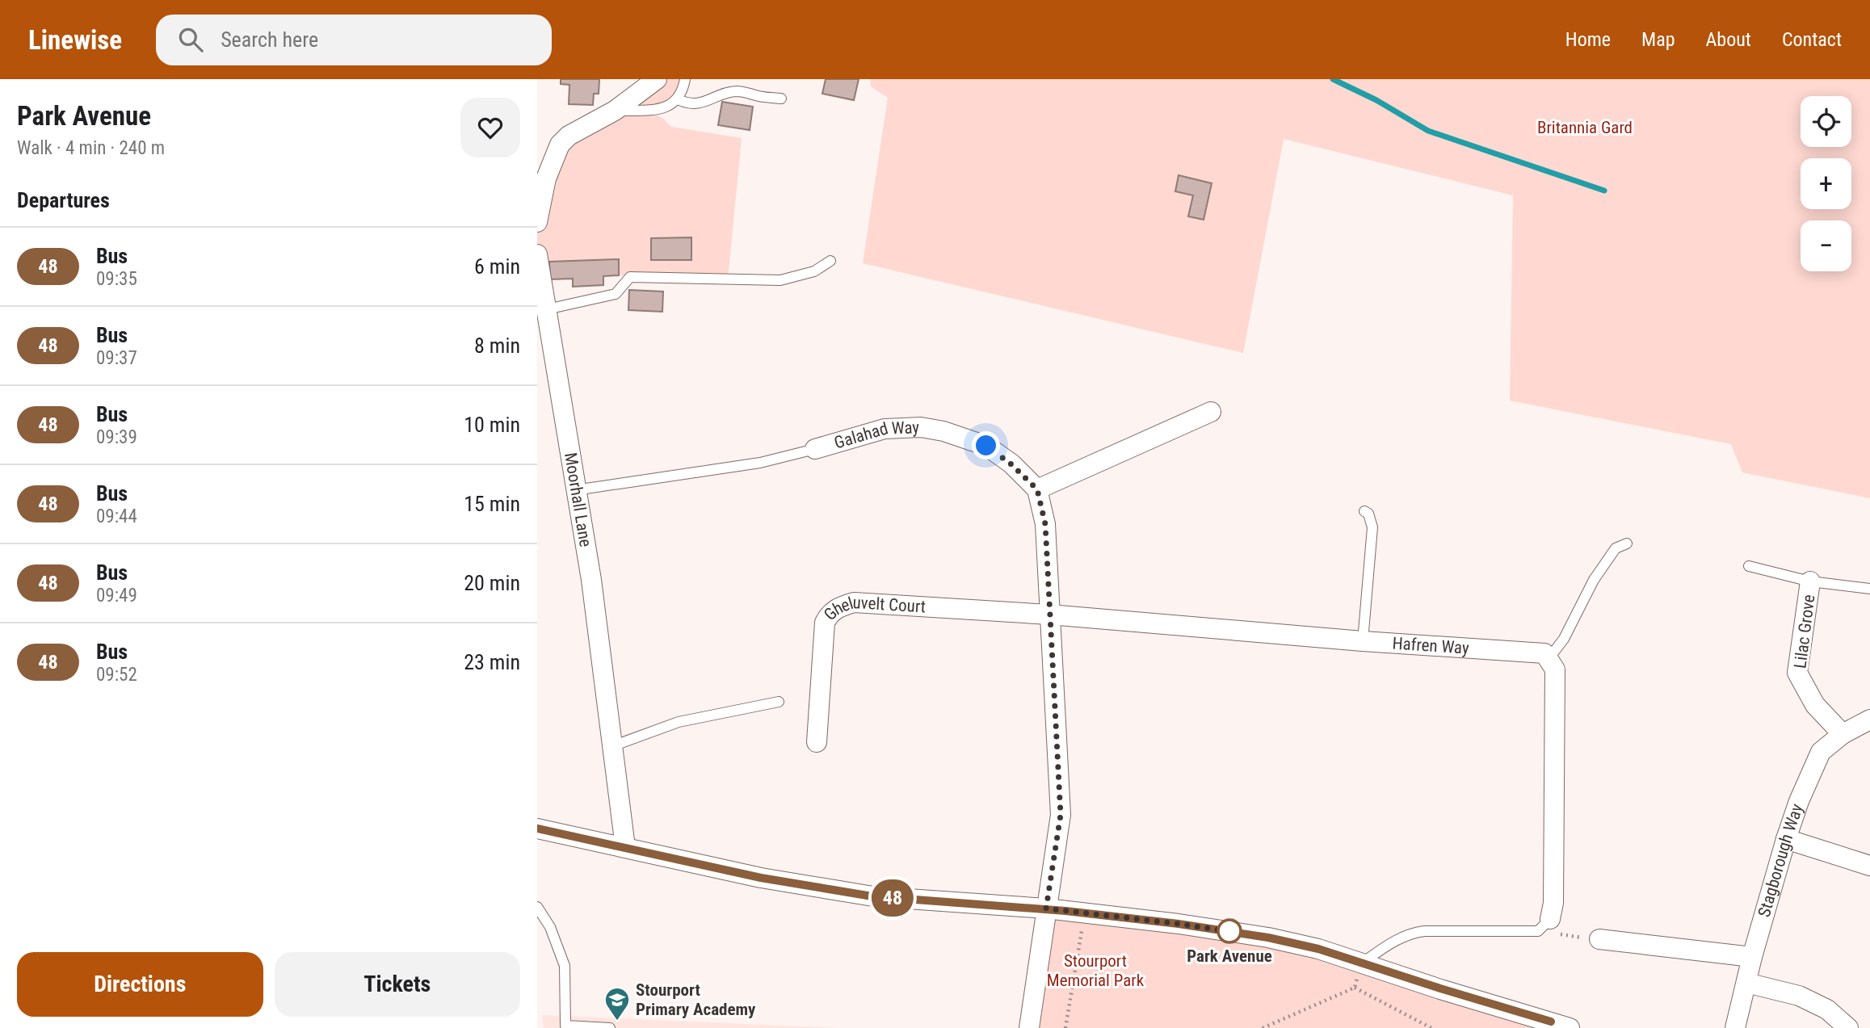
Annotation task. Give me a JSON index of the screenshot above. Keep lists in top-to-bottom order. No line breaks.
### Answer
{"streets":{"street":["Galahad Way","Moorhall Lane","Gheluvelt Court","Lilac Grove","Hafren Way","Stagborough Way"]},"crossings":[["Galahad Way","Moorhall Lane"],["Gheluvelt Court","Hafren Way"],["Lilac Grove","Stagborough Way"]],"parks":["Britannia Gard","Stourport Memorial Park"],"places":{"other":["Park Avenue"],"school or university":["Stourport Primary Academy"]},"lines":["bus line 48"],"page":{"header":"Linewise","search":"Search here","nav":["Home","Map","About","Contact"],"heading":[["Park Avenue","Walk · 4 min · 240 m"],"Departures"],"on_map":"48","map_buttons":["+","−"],"list":[{"mark":"48","name":"Bus","note":"09:35","value":"6 min"},{"mark":"48","name":"Bus","note":"09:37","value":"8 min"},{"mark":"48","name":"Bus","note":"09:39","value":"10 min"},{"mark":"48","name":"Bus","note":"09:44","value":"15 min"},{"mark":"48","name":"Bus","note":"09:49","value":"20 min"},{"mark":"48","name":"Bus","note":"09:52","value":"23 min"}],"buttons":["Directions","Tickets"]}}
